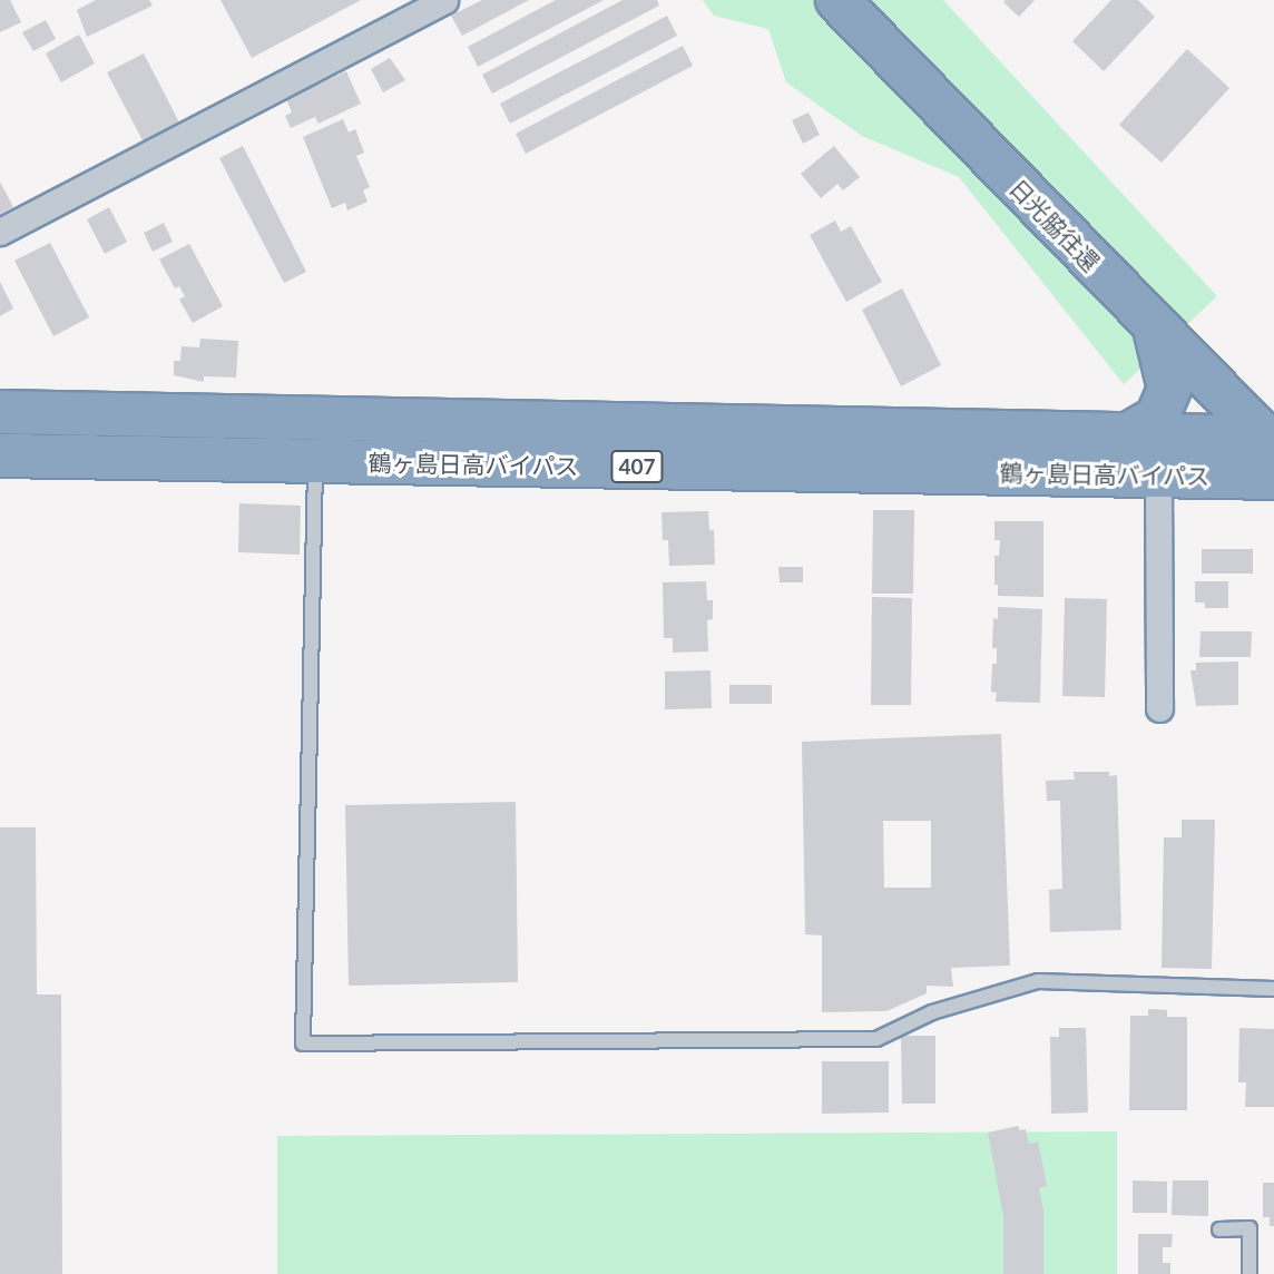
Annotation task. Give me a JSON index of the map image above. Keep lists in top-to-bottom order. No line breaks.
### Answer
{"streets":{"highway":["日光脇往還","鶴ヶ島日高バイパス","407"]},"crossings":[["日光脇往還","鶴ヶ島日高バイパス"]]}
